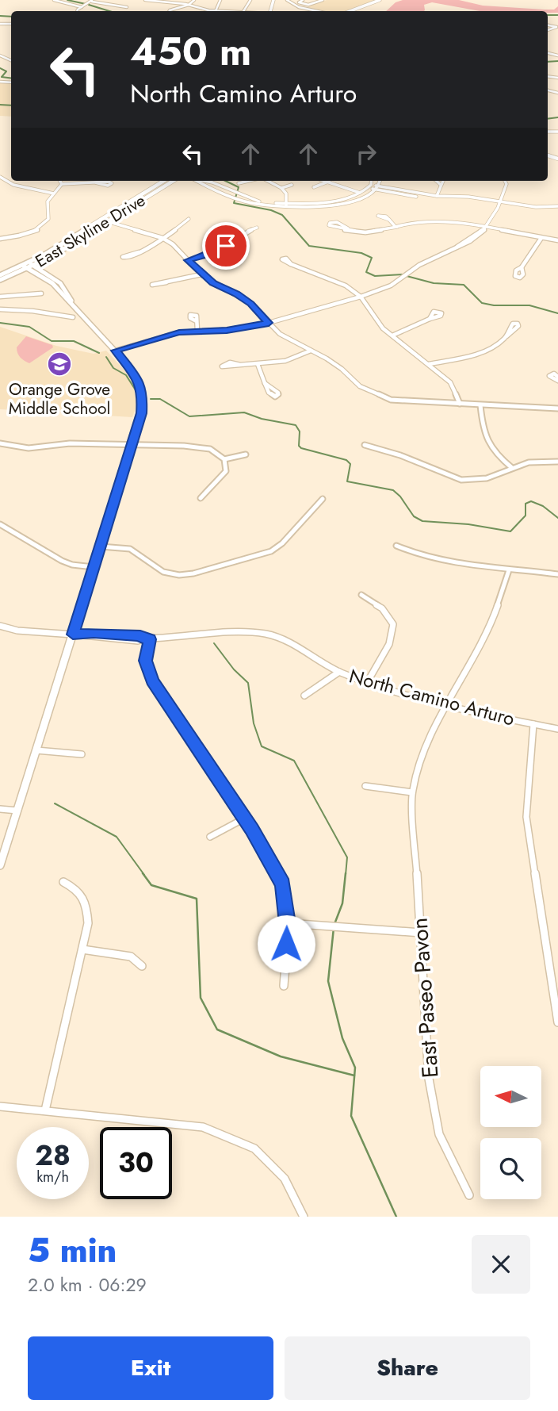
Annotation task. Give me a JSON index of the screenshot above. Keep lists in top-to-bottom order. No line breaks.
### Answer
{"streets":{"main road":["East Skyline Drive"],"street":["North Camino Arturo","East Paseo Pavon"]},"crossings":[["North Camino Arturo","East Paseo Pavon"]],"places":{"school or university":["Orange Grove Middle School"]},"north":"left","page":{"turn":["450 m","North Camino Arturo"],"speed":"28 km/h","limit":"30","heading":["5 min","2.0 km · 06:29"],"buttons":["Exit","Share"]}}
